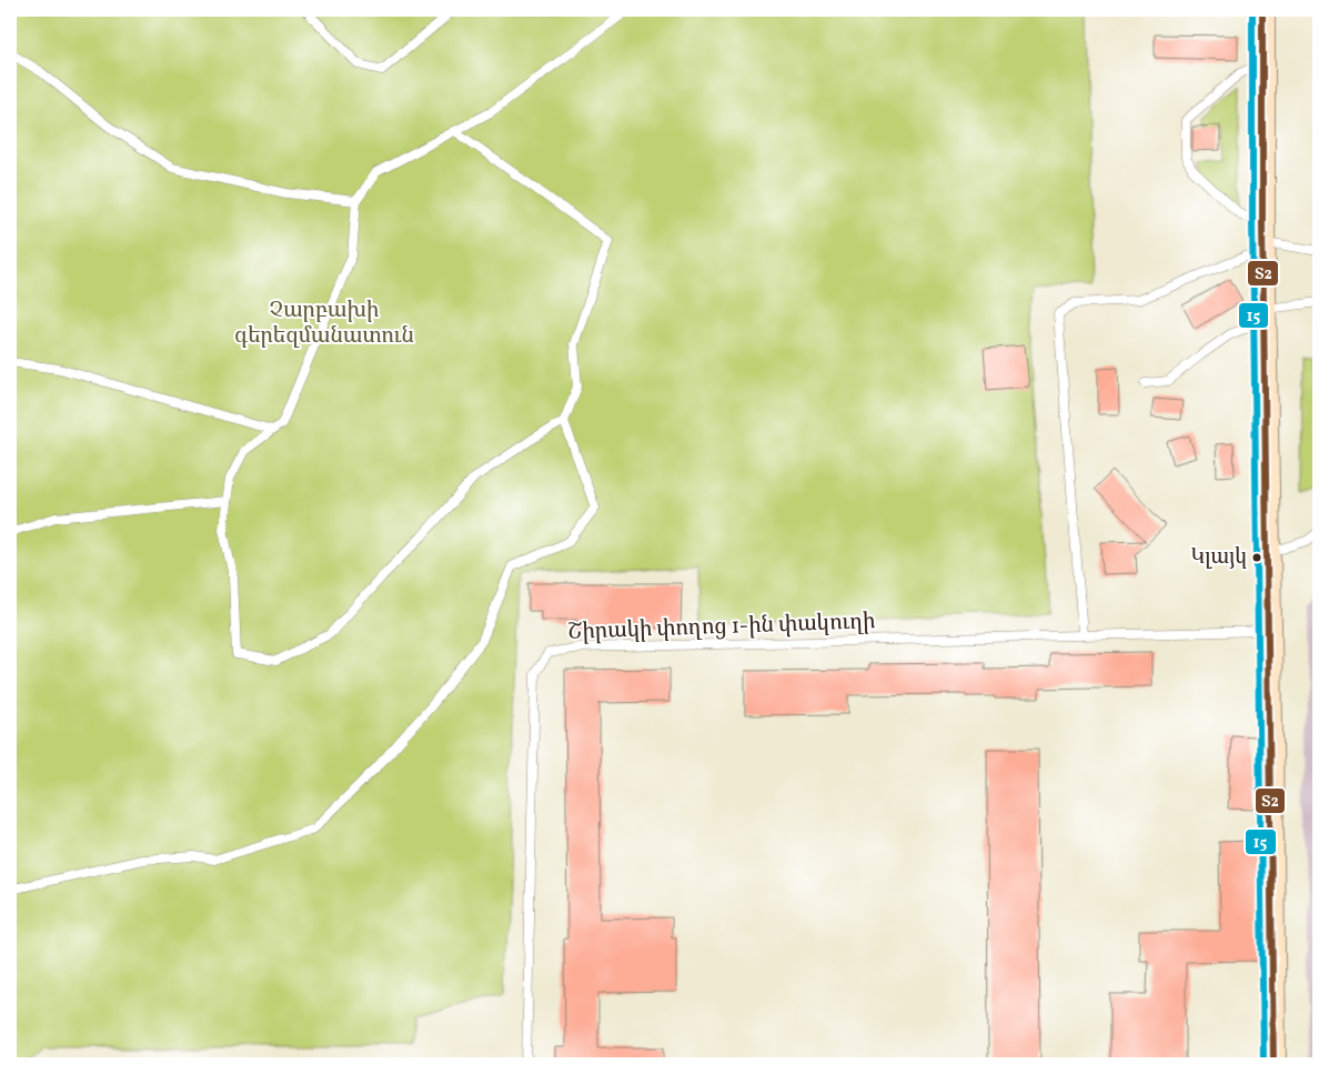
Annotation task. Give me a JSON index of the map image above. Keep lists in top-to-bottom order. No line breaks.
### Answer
{"streets":{"lane":["Շիրակի փողոց 1-ին փակուղի"]},"parks":["Չարբախի գերեզմանատուն"],"places":["Կլայկ"],"lines":["transit line Տ2","transit line 15"]}
